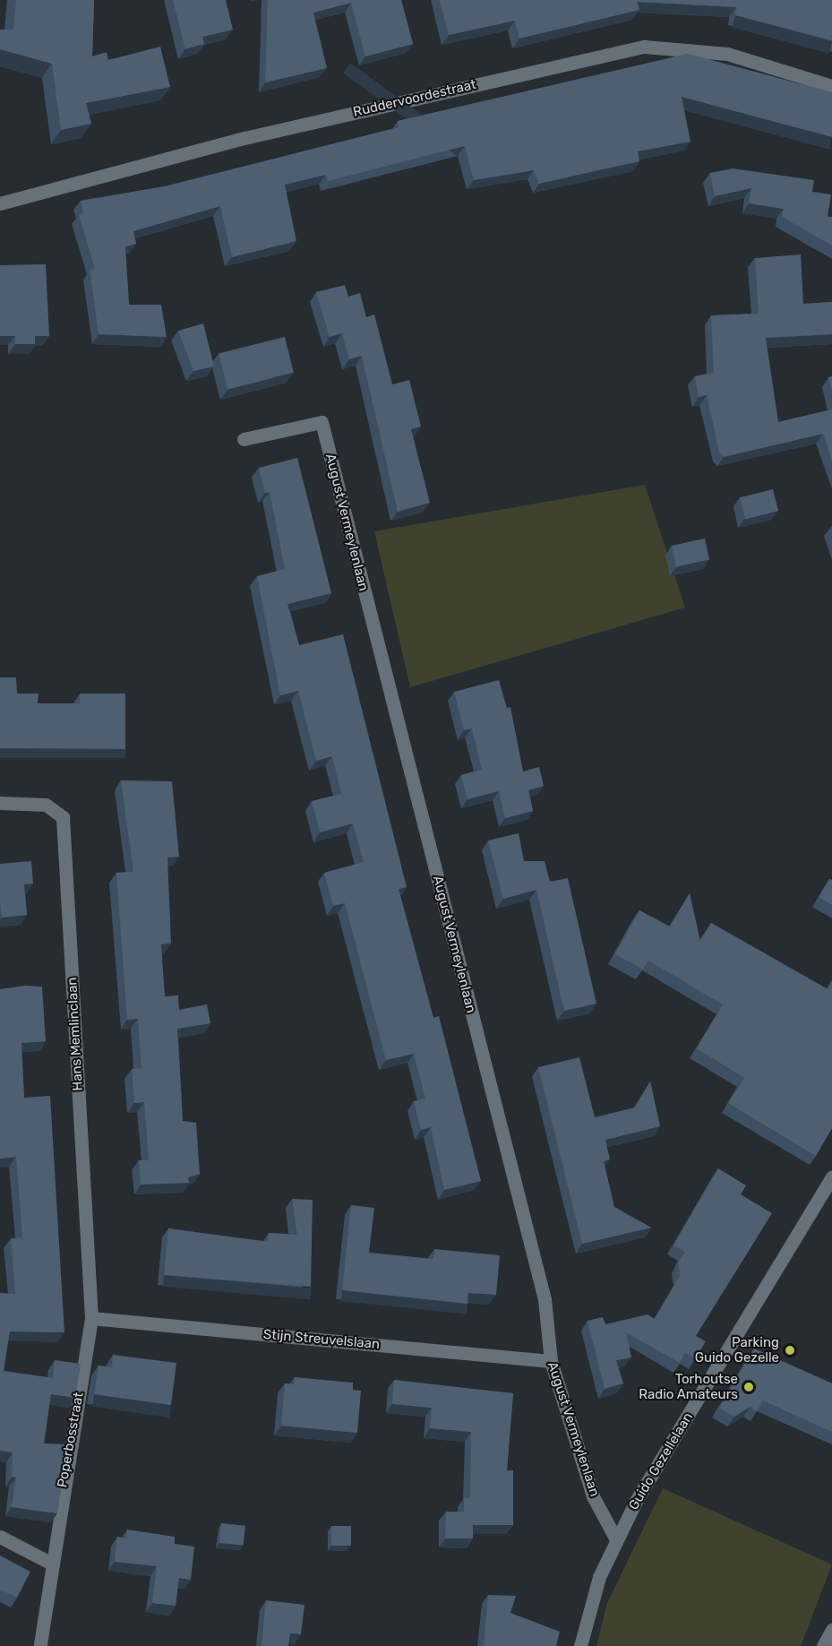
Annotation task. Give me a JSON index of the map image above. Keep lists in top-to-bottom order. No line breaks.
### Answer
{"streets":{"street":["Ruddervoordestraat","August Vermeylenlaan","Hans Memlinclaan","Stijn Streuvelslaan","Poperbosstraat","Guido Gezellelaan"]},"crossings":[["August Vermeylenlaan","Stijn Streuvelslaan"],["August Vermeylenlaan","Guido Gezellelaan"],["Hans Memlinclaan","Stijn Streuvelslaan"],["Hans Memlinclaan","Poperbosstraat"],["Stijn Streuvelslaan","Poperbosstraat"]],"places":["Parking Guido Gezelle","Torhoutse Radio Amateurs"]}
